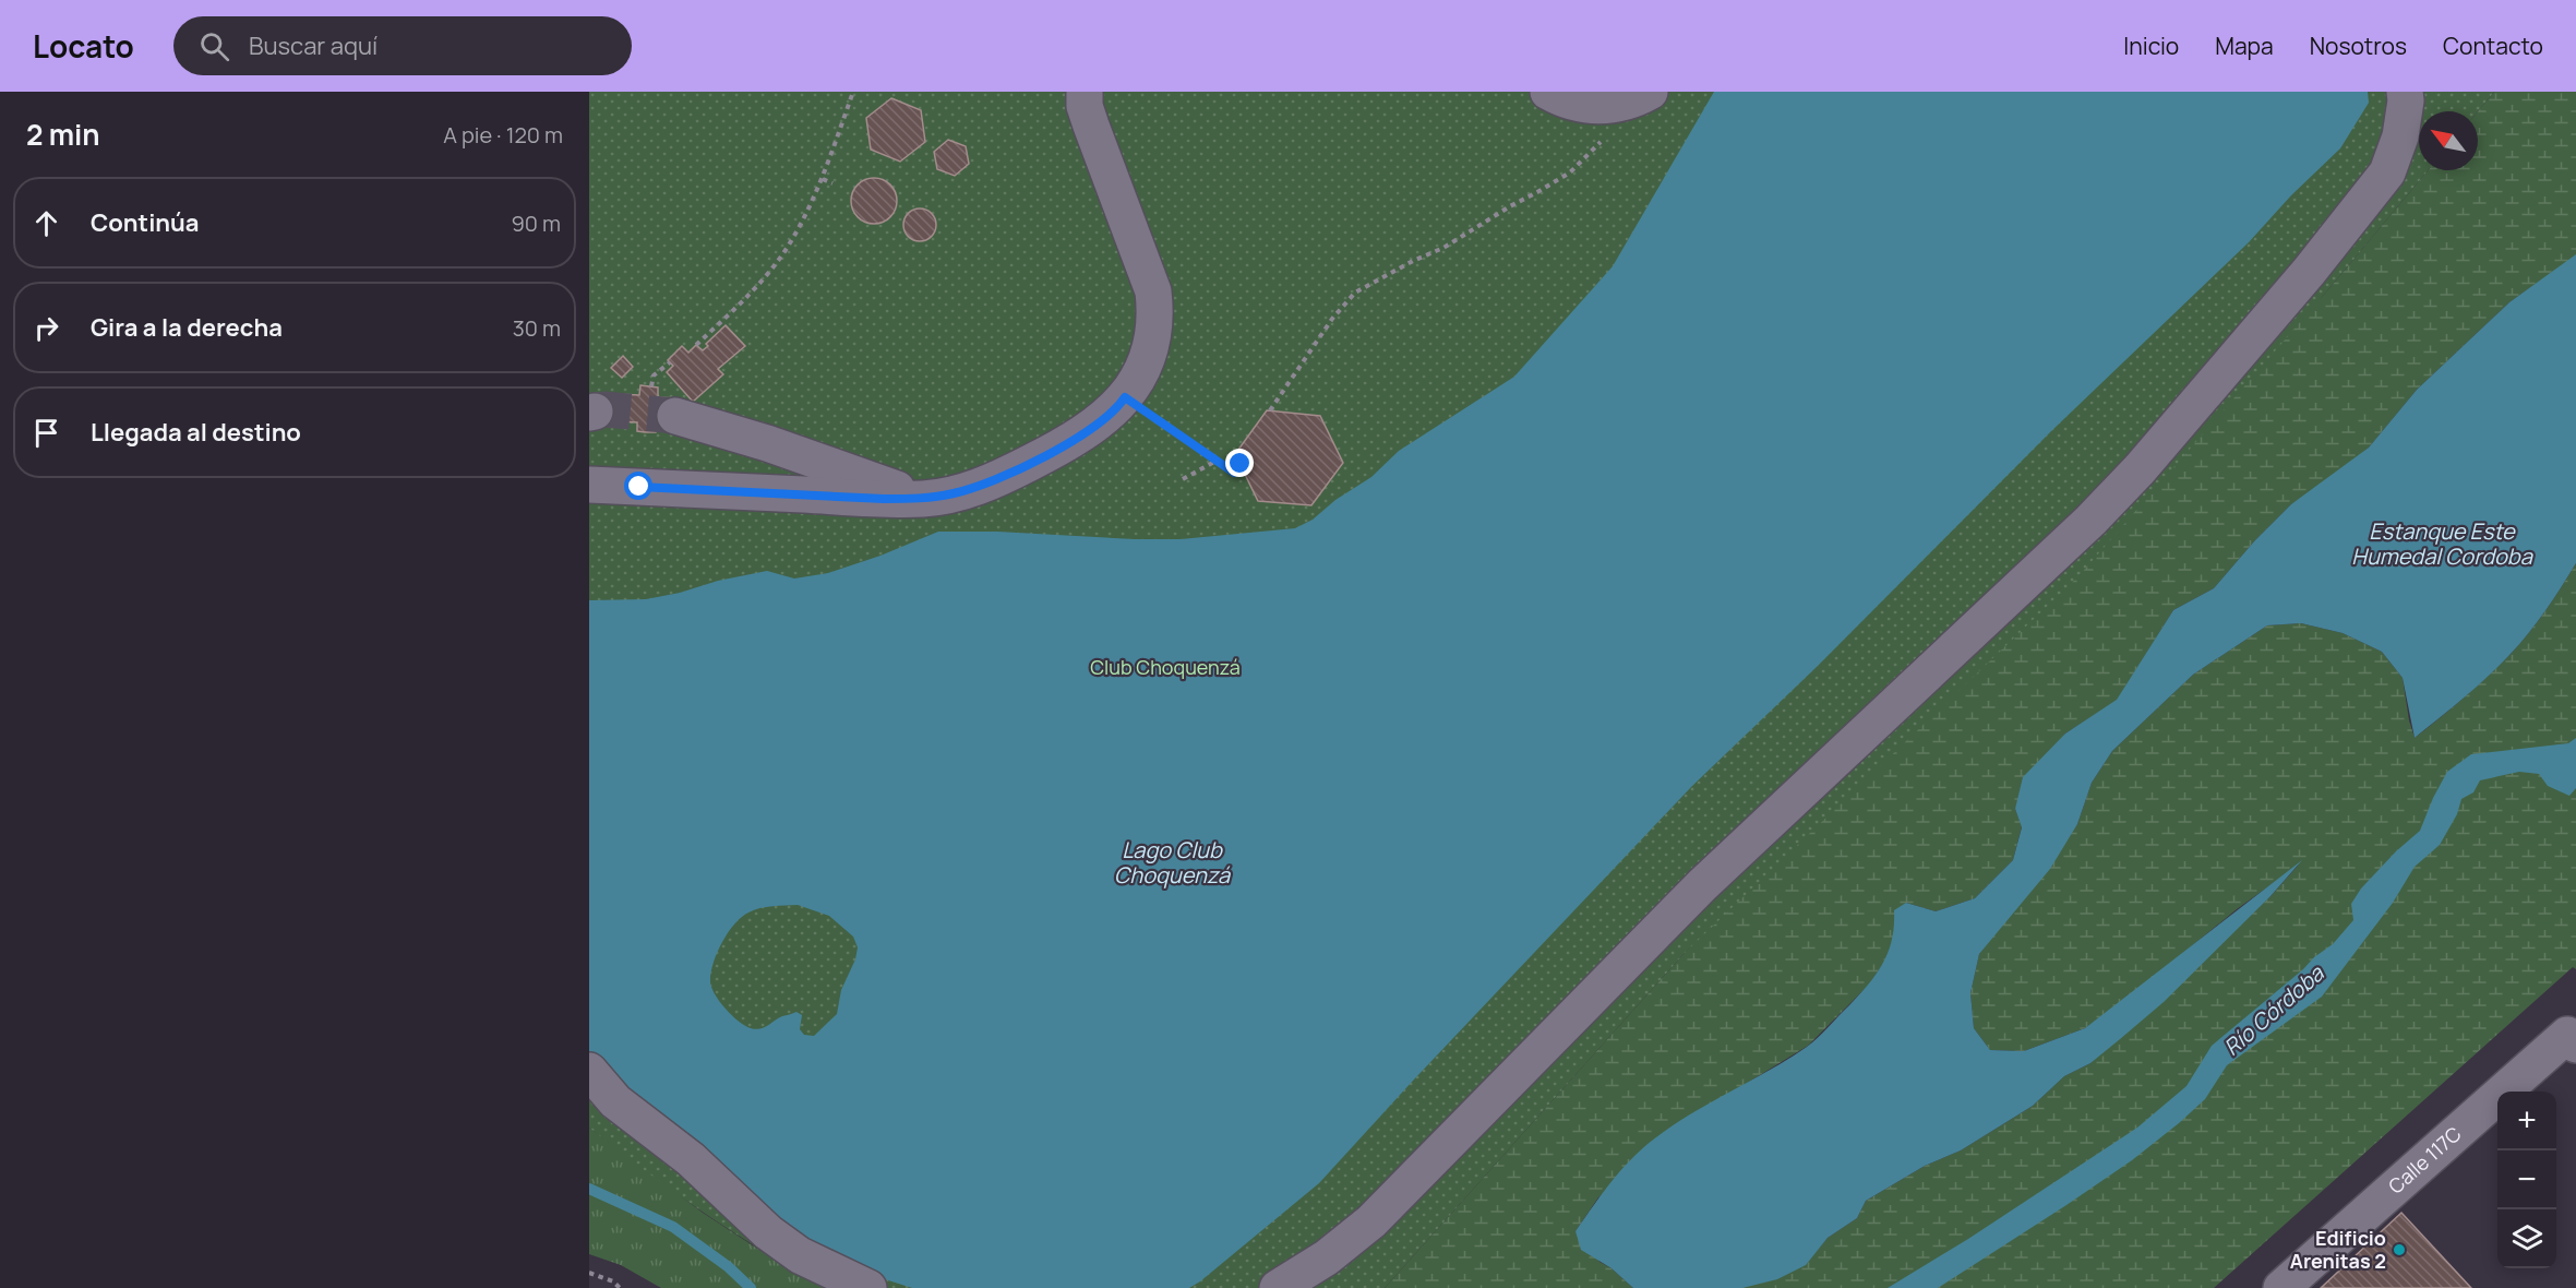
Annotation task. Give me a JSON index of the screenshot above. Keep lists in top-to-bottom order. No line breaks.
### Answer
{"streets":{"street":["Calle 117C"]},"water":["Estanque Este Humedal Cordoba","Lago Club Choquenzá","Río Córdoba"],"parks":["Club Choquenzá"],"places":["Edificio Arenitas 2"],"north":"top left","page":{"header":"Locato","search":"Buscar aquí","nav":["Inicio","Mapa","Nosotros","Contacto"],"heading":["2 min","A pie · 120 m"],"list":[["Continúa","90 m"],["Gira a la derecha","30 m"],"Llegada al destino"],"map_buttons":["+","−"]}}
